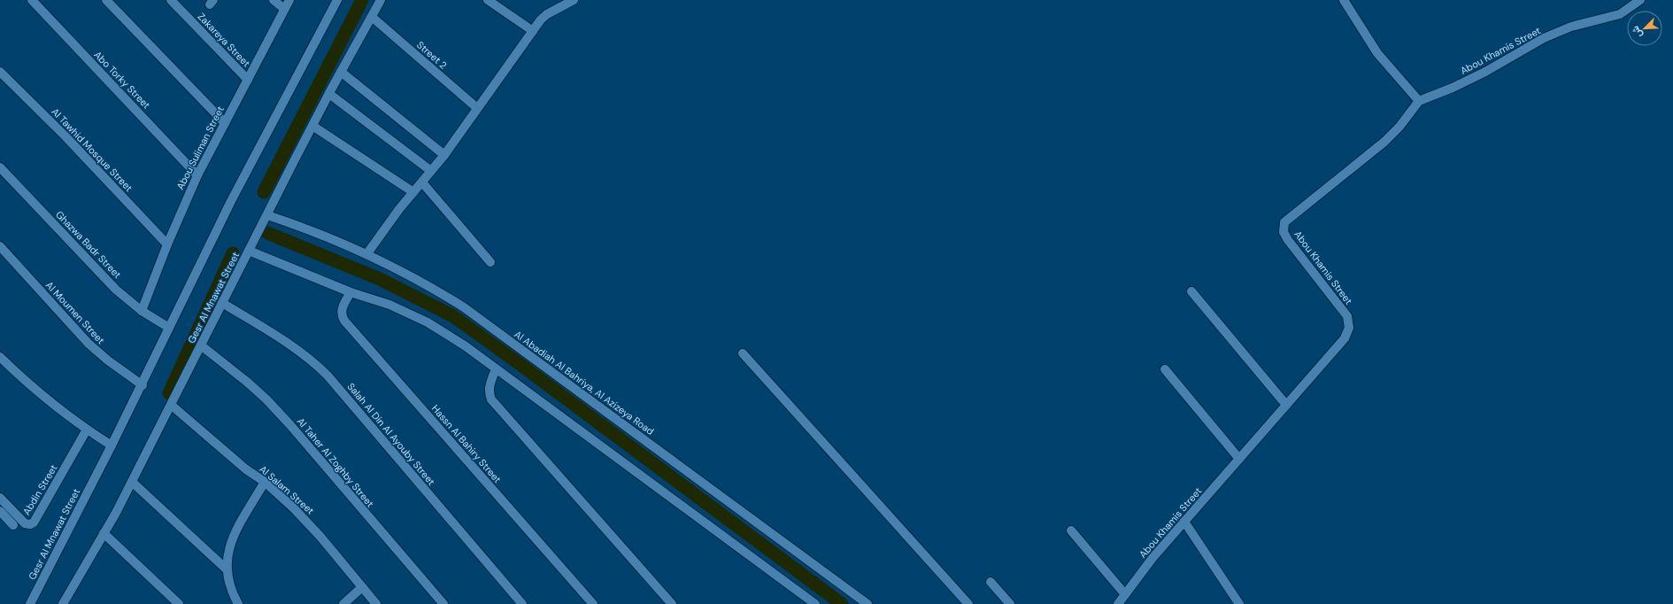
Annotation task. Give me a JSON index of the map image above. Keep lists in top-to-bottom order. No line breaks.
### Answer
{"streets":{"street":["Zakareya Street","Abou Khamis Street","Street 2","Abo Torky Street","Abou Suliman Street","Al Tawhid Mosque Street","Ghazwa Badr Street","Gesr Al Mnawat Street","Al Moumen Street","Al Abadiah Al Bahriya, Al Azizeya Road","Salah Al Din Al Ayouby Street","Hassn Al Bahiry Street","Al Taher Al Zoghby Street","Abdin Street","Al Salam Street"]},"crossings":[["Zakareya Street","Abou Suliman Street"],["Street 2","Gesr Al Mnawat Street"],["Abo Torky Street","Abou Suliman Street"],["Abou Suliman Street","Al Tawhid Mosque Street"],["Abou Suliman Street","Ghazwa Badr Street"],["Ghazwa Badr Street","Gesr Al Mnawat Street"],["Gesr Al Mnawat Street","Al Moumen Street"],["Gesr Al Mnawat Street","Al Abadiah Al Bahriya, Al Azizeya Road"],["Gesr Al Mnawat Street","Salah Al Din Al Ayouby Street"],["Gesr Al Mnawat Street","Al Taher Al Zoghby Street"],["Gesr Al Mnawat Street","Al Salam Street"]],"north":"bottom left"}
